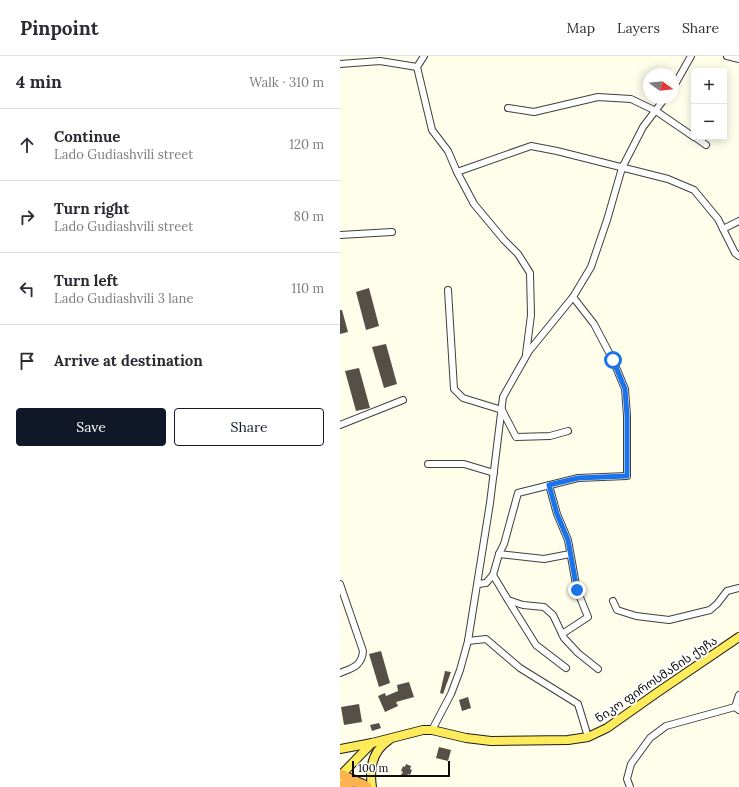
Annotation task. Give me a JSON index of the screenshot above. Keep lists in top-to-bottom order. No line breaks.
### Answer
{"streets":{"main road":["ნიკო ფიროსმანის ქუჩა"]},"scale_bar":"100 m","north":"right","page":{"header":"Pinpoint","nav":["Map","Layers","Share"],"heading":["4 min","Walk · 310 m"],"map_buttons":["+","−"],"list":[["Continue","Lado Gudiashvili street","120 m"],["Turn right","Lado Gudiashvili street","80 m"],["Turn left","Lado Gudiashvili 3 lane","110 m"],"Arrive at destination"],"buttons":["Save","Share"],"scale":"100 m"}}
